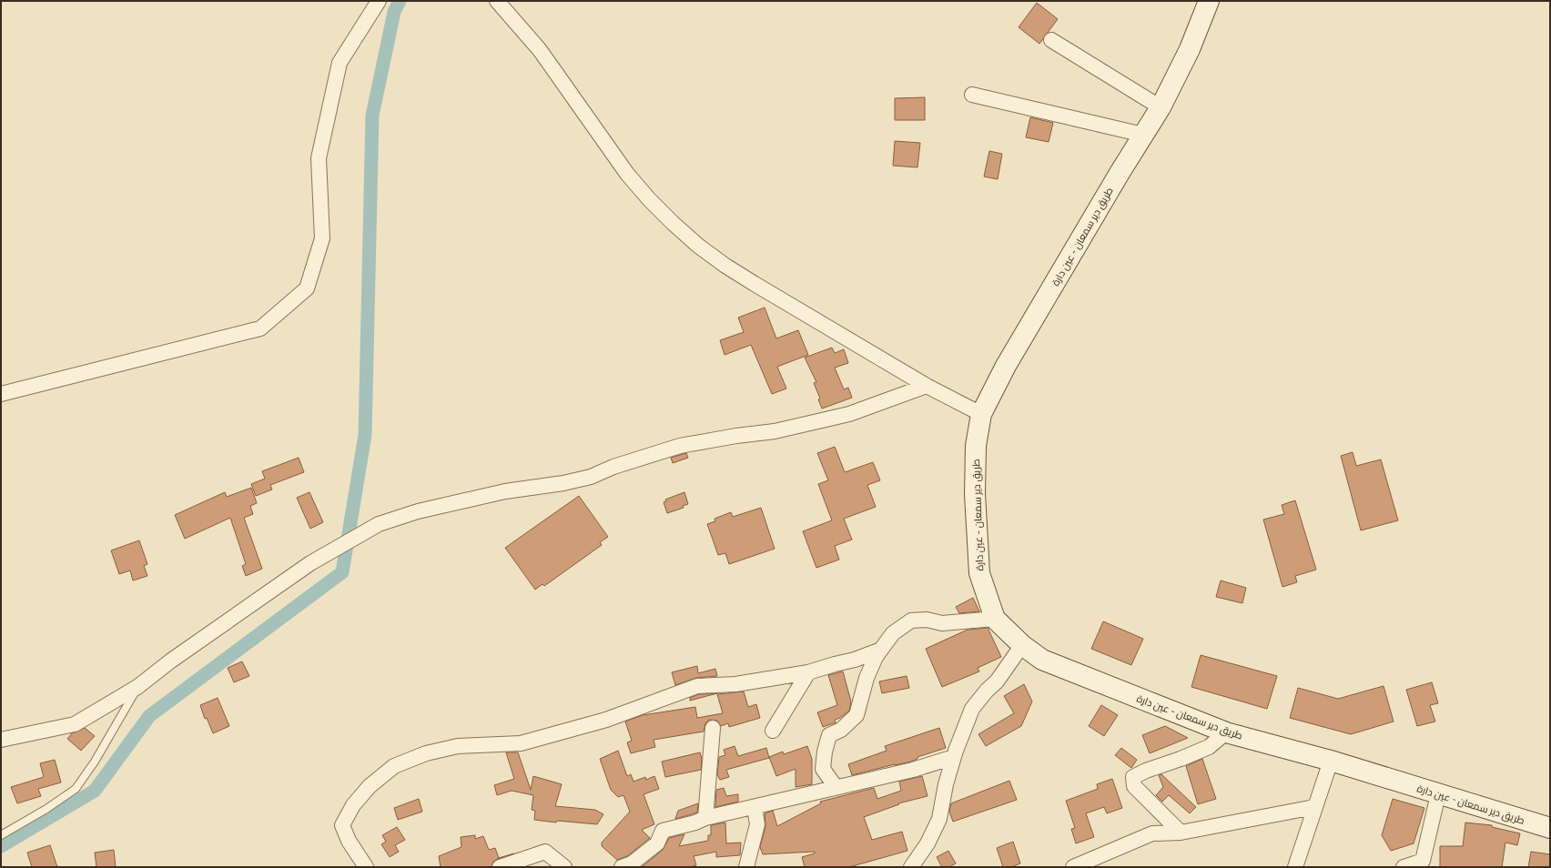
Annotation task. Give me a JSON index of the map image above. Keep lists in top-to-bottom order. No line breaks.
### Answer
{"streets":{"main road":["طريق دير سمعان - عين دارة"]}}
